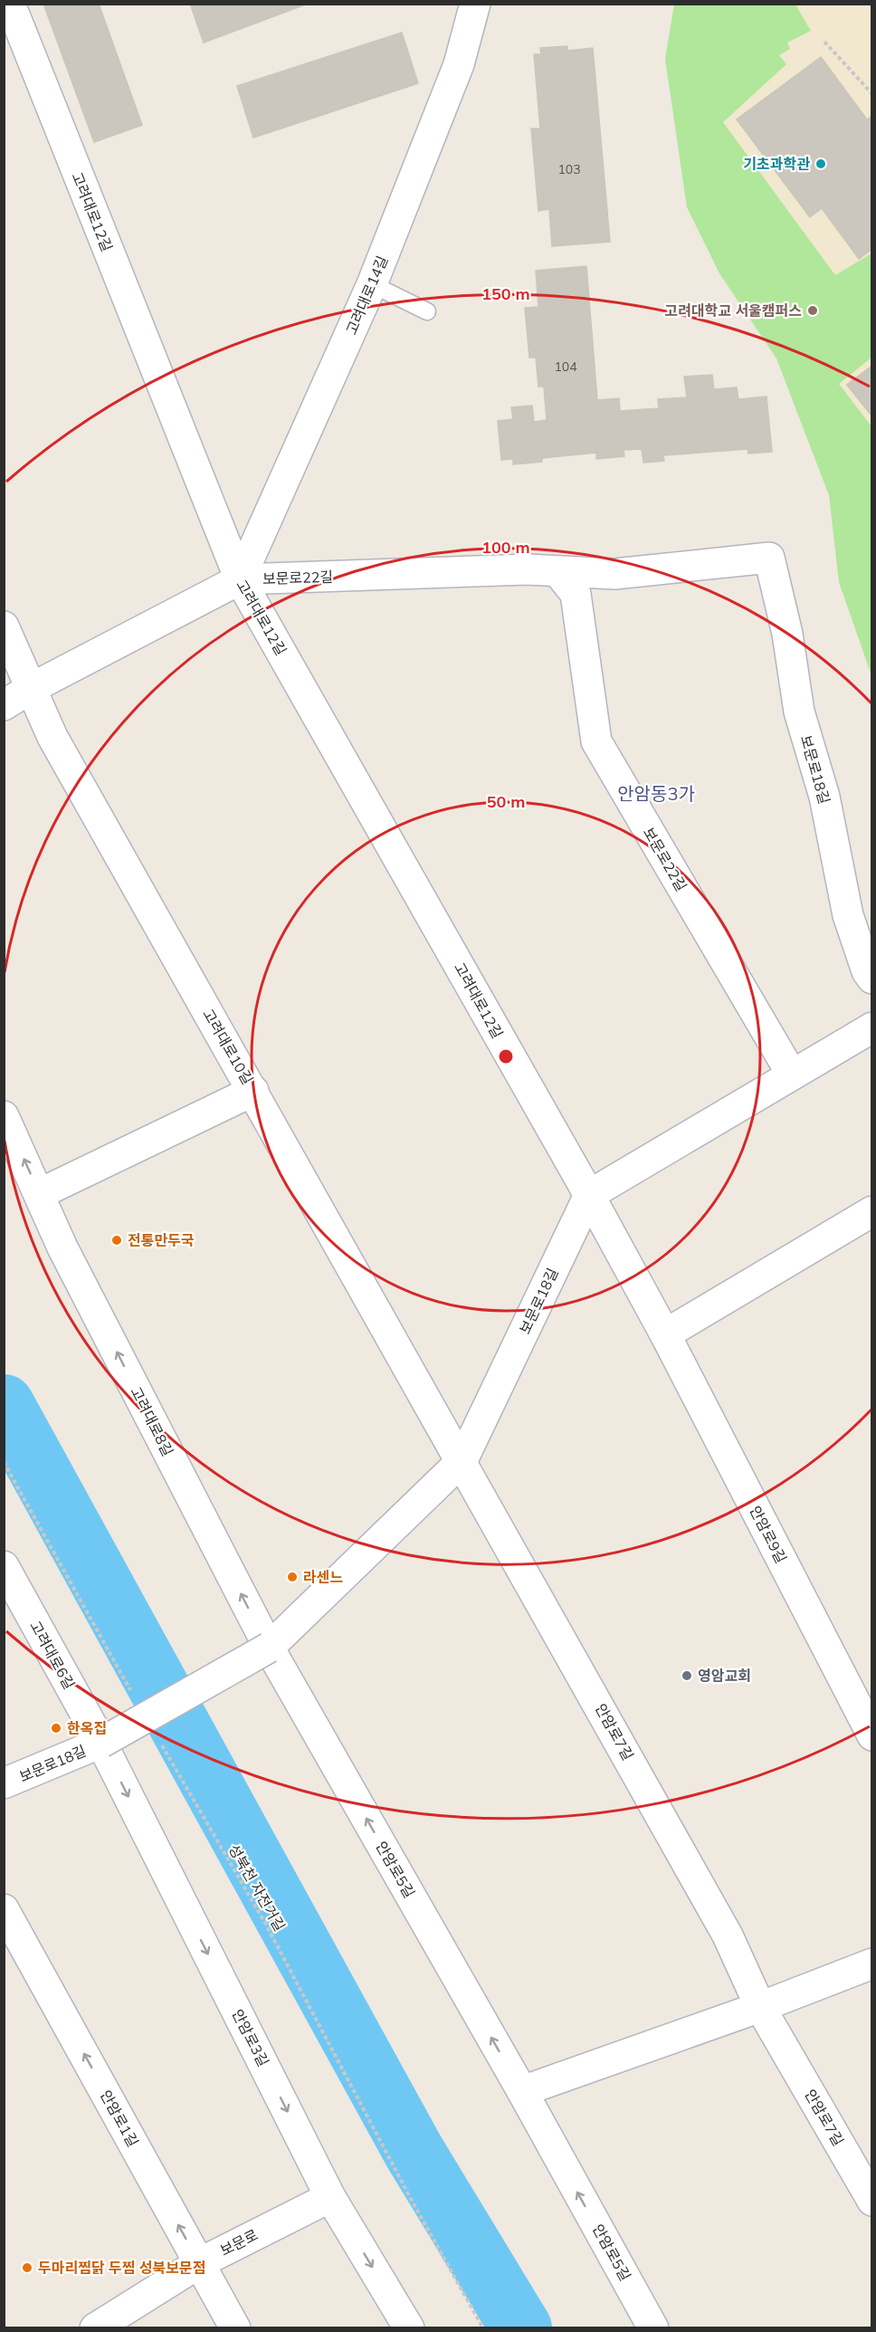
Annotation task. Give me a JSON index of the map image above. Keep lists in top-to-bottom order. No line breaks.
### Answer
{"streets":{"street":["고려대로12길","고려대로14길","보문로22길","보문로18길","고려대로10길","고려대로8길","안암로9길","고려대로6길","안암로7길","안암로5길","안암로3길","안암로1길","보문로"],"path":["성북천 자전거길"]},"crossings":[["고려대로12길","고려대로14길"],["고려대로12길","보문로22길"],["고려대로12길","보문로18길"],["고려대로12길","안암로9길"],["고려대로14길","보문로22길"],["보문로22길","보문로18길"],["보문로22길","고려대로10길"],["보문로18길","고려대로10길"],["보문로18길","고려대로8길"],["보문로18길","안암로9길"],["보문로18길","고려대로6길"],["보문로18길","안암로7길"],["보문로18길","안암로5길"],["보문로18길","안암로3길"],["고려대로10길","안암로7길"],["고려대로8길","안암로5길"],["고려대로6길","안암로3길"],["안암로3길","보문로"],["안암로1길","보문로"]],"one_way":["고려대로8길","안암로5길","안암로3길","안암로1길"],"districts":["안암동3가"],"places":["기초과학관","고려대학교 서울캠퍼스","전통만두국","라센느","영암교회","한옥집","두마리찜닭 두찜 성북보문점"],"house_numbers":["103","104"],"rings":["150 m","100 m","50 m"]}
